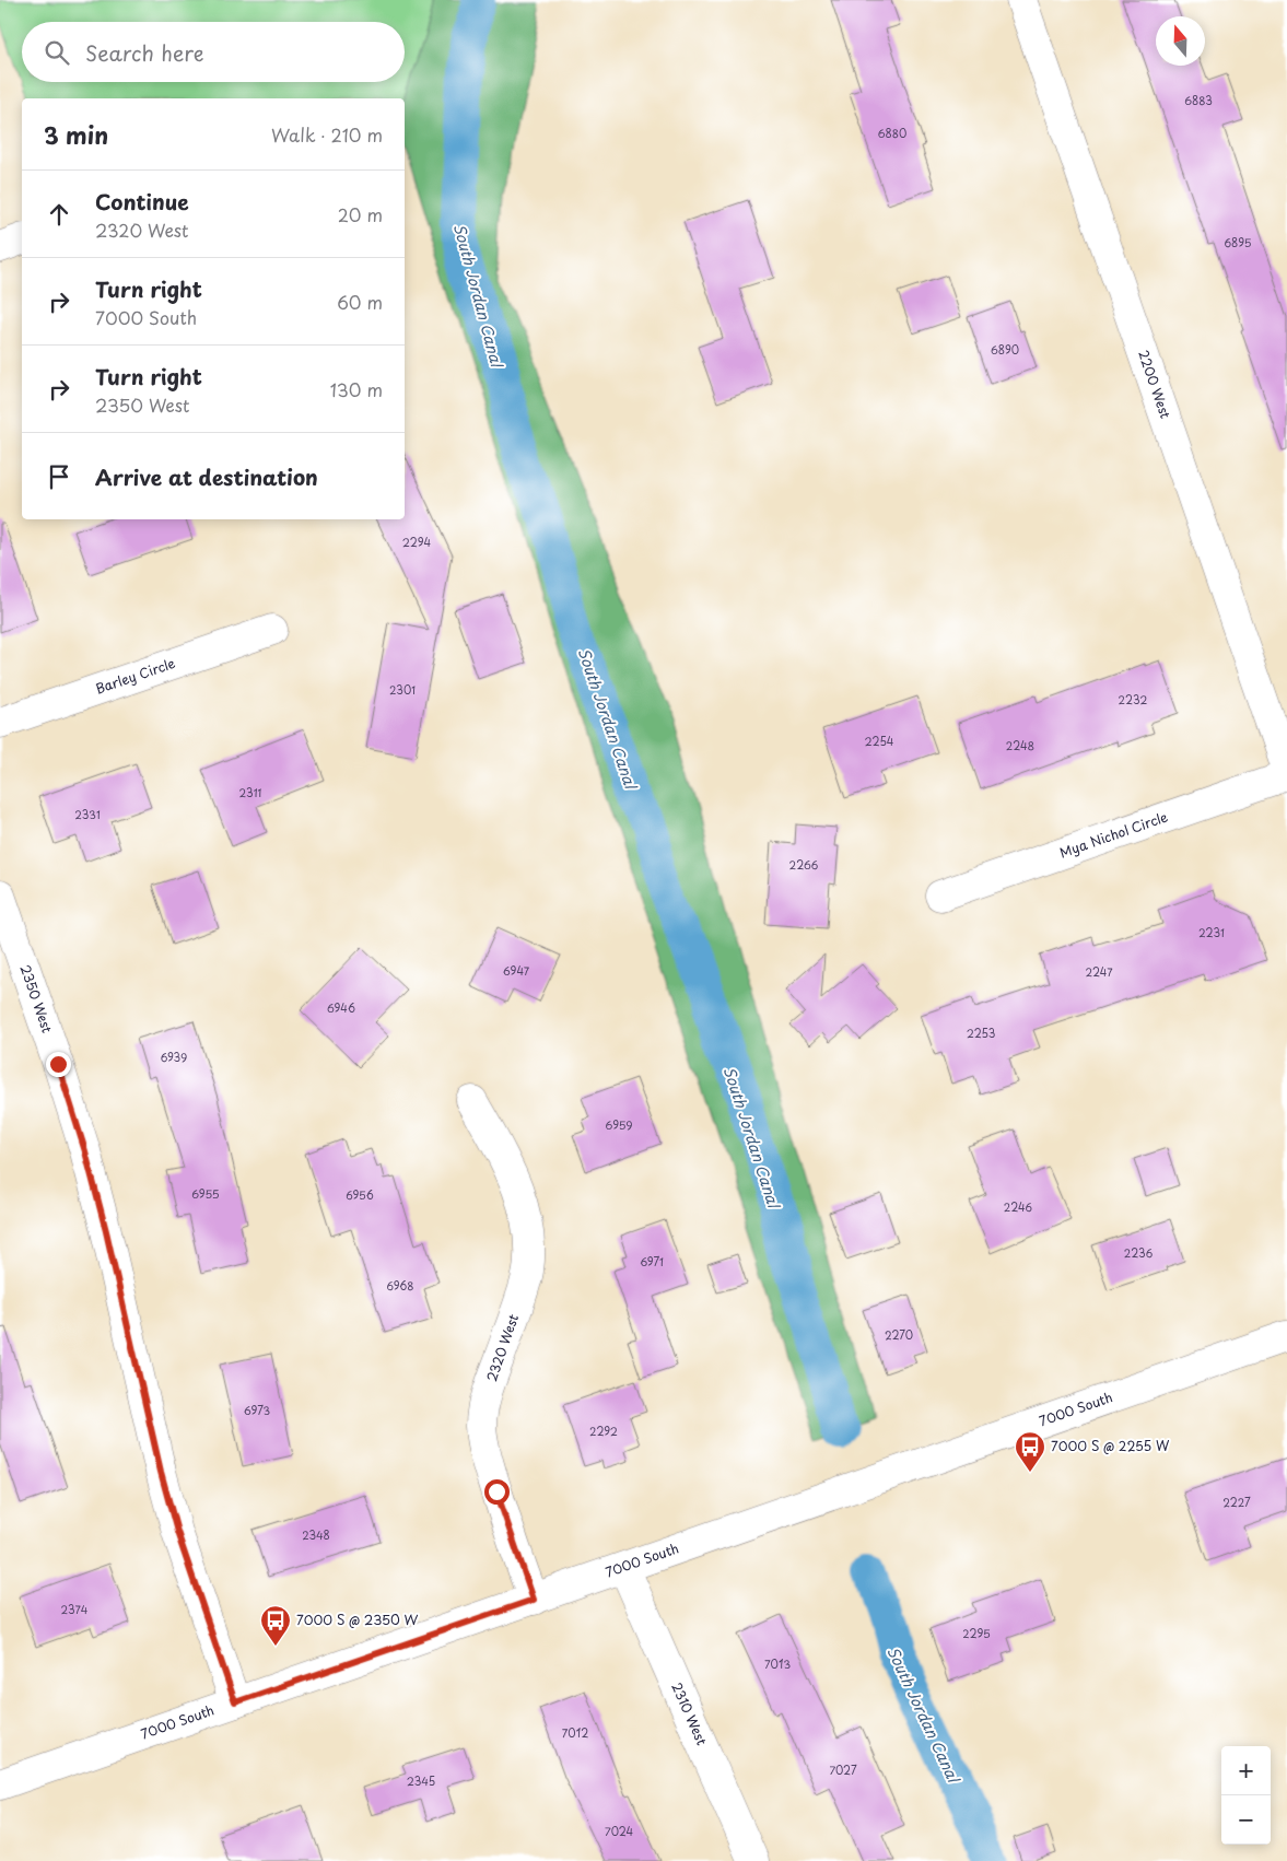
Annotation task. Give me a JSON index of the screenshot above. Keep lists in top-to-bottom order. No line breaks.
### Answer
{"streets":{"street":["2200 West","Barley Circle","Mya Nichol Circle","2350 West","2320 West","7000 South","2310 West"]},"crossings":[["2350 West","7000 South"],["2320 West","7000 South"],["7000 South","2310 West"]],"water":["South Jordan Canal"],"places":{"bus stop":["7000 S @ 2255 W","7000 S @ 2350 W"]},"house_numbers":["6883","6880","6895","6890","2294","2301","2232","2254","2248","2311","2331","2266","2231","6947","2247","6946","2253","6939","6959","6955","6956","2246","2236","6971","6968","2270","6973","2292","2227","2348","2374","2295","7013","7012","7027","2345","7024"],"north":"top","page":{"search":"Search here","heading":["3 min","Walk · 210 m"],"list":[["Continue","2320 West","20 m"],["Turn right","7000 South","60 m"],["Turn right","2350 West","130 m"],"Arrive at destination"],"map_buttons":["+","−"]}}
